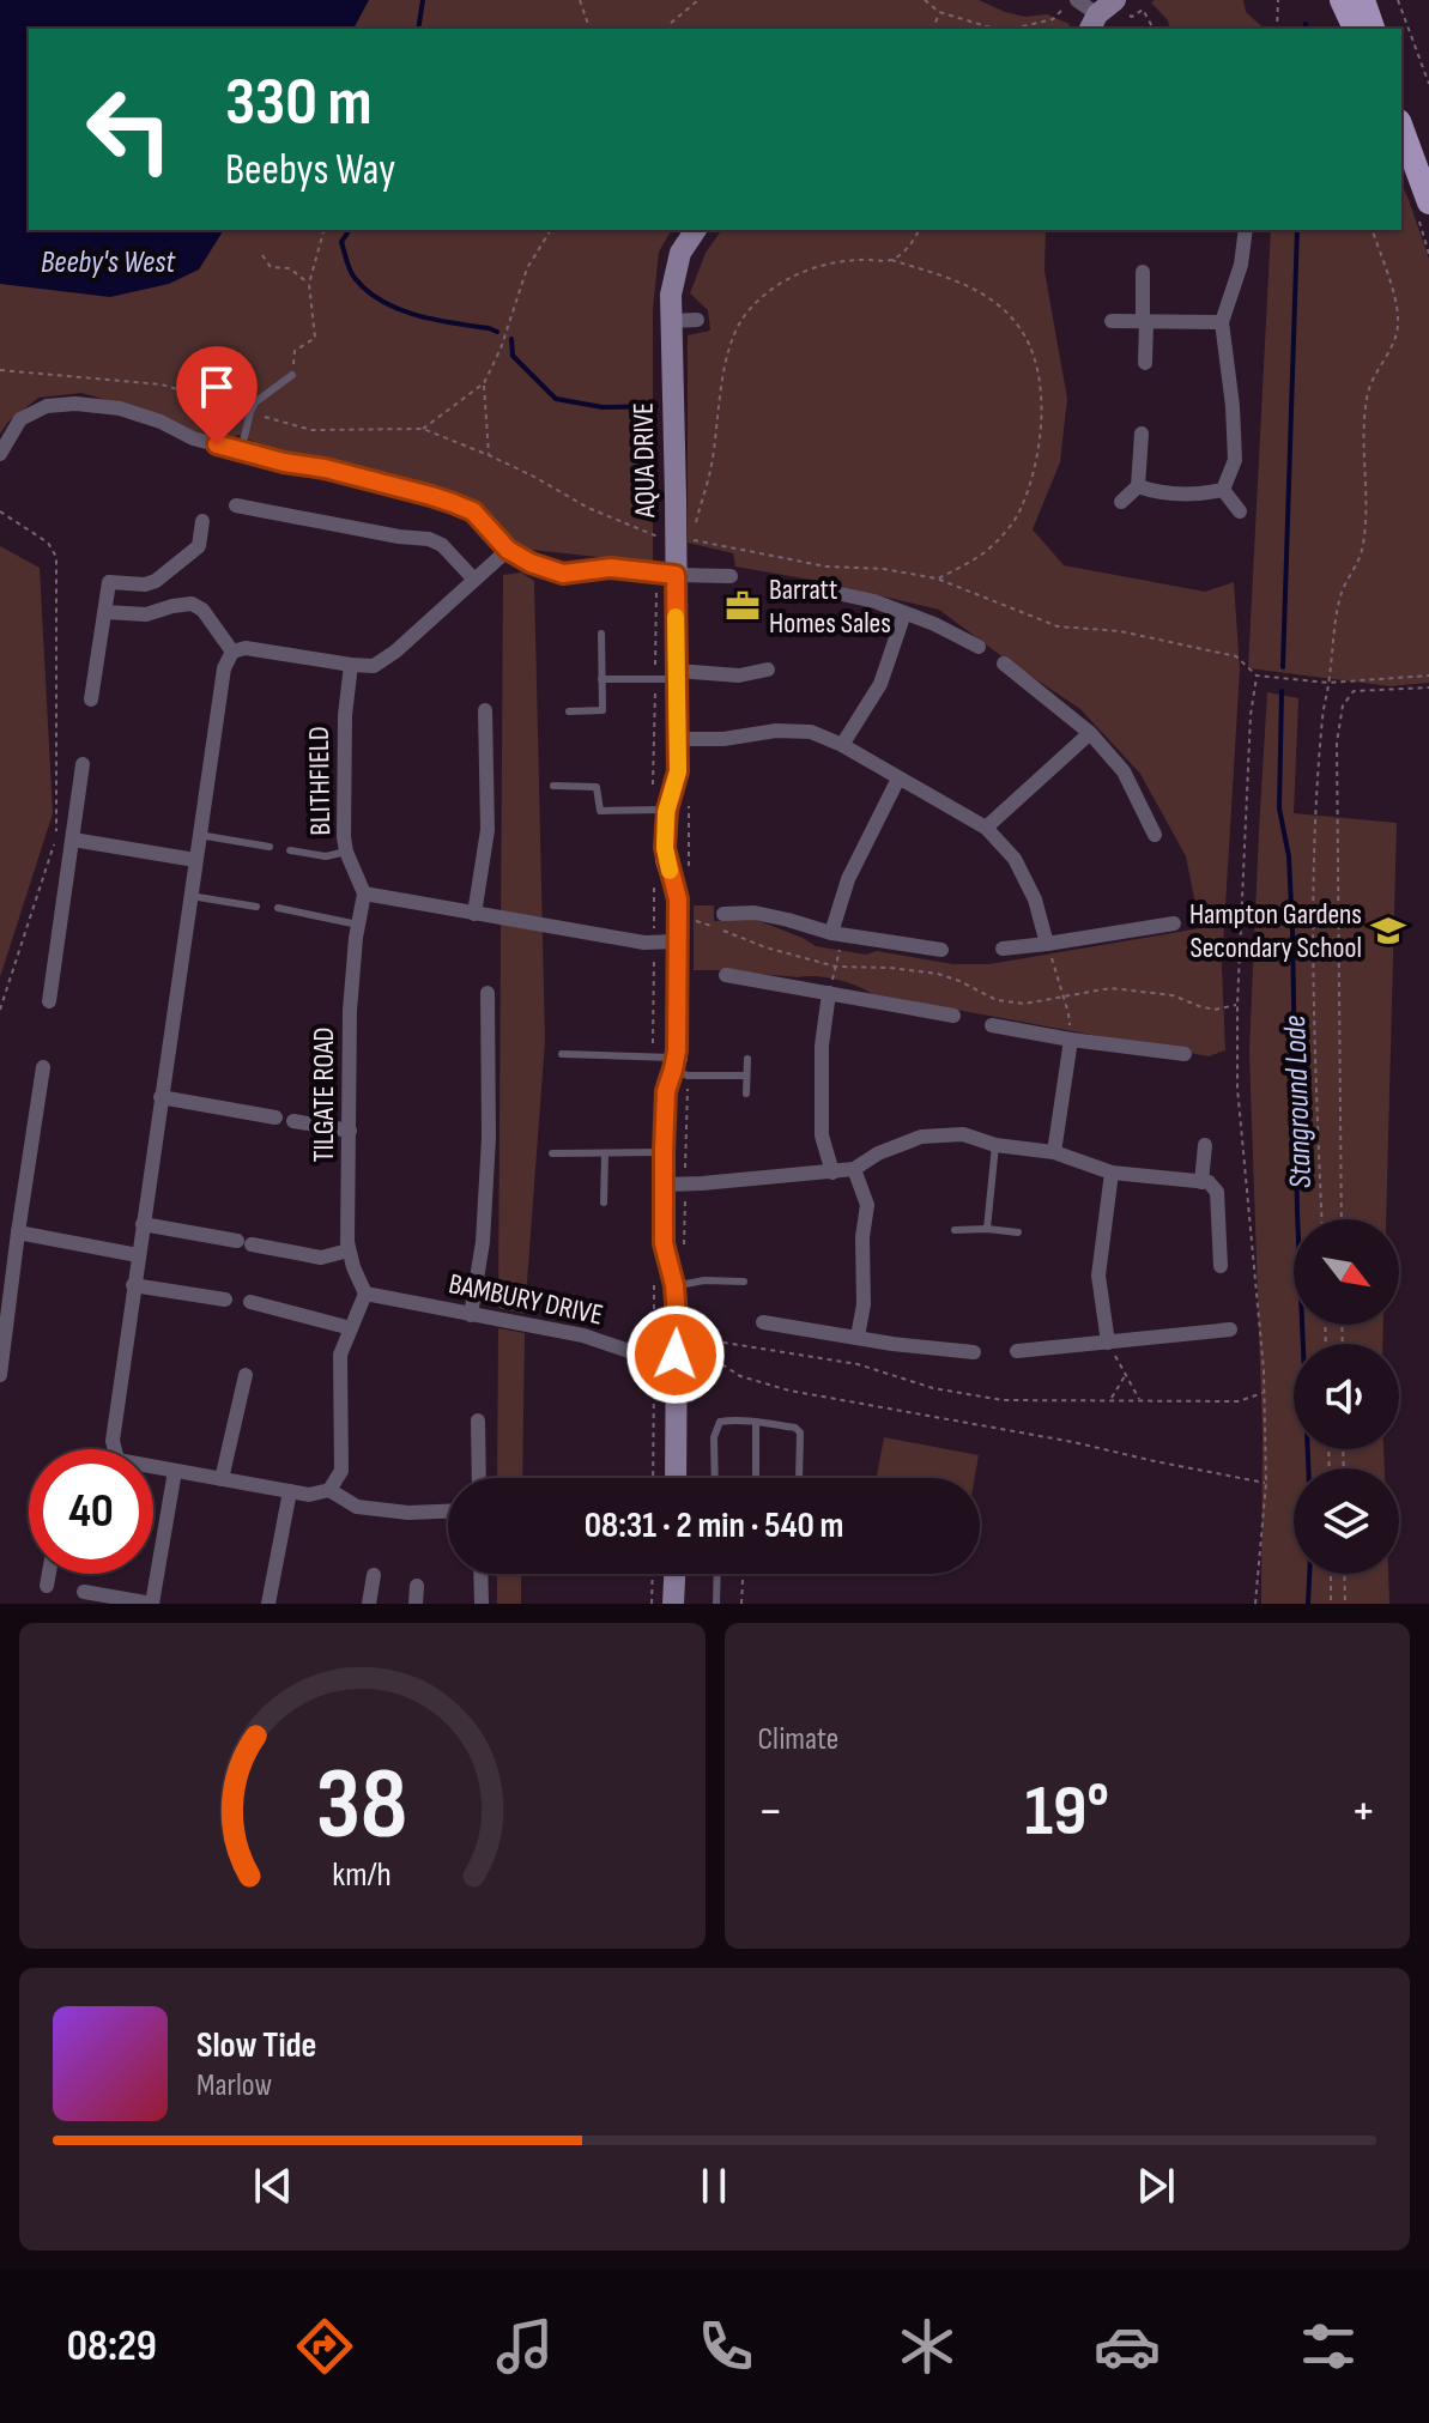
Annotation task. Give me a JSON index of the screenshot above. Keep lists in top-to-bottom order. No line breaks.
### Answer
{"streets":{"street":["AQUA DRIVE","BLITHFIELD","TILGATE ROAD","BAMBURY DRIVE"]},"crossings":[["AQUA DRIVE","BAMBURY DRIVE"],["BLITHFIELD","TILGATE ROAD"],["TILGATE ROAD","BAMBURY DRIVE"]],"water":["Beeby's West","Stanground Lode"],"places":{"office":["Barratt Homes Sales"],"school or university":["Hampton Gardens Secondary School"]},"north":"bottom right","page":{"turn":["330 m","Beebys Way"],"limit":"40","trip":"08:31 · 2 min · 540 m","tile":"Climate","heat":["−","19°","+"],"song":["Slow Tide","Marlow"],"tabs":"08:29","gauge":["38","km/h"]}}
